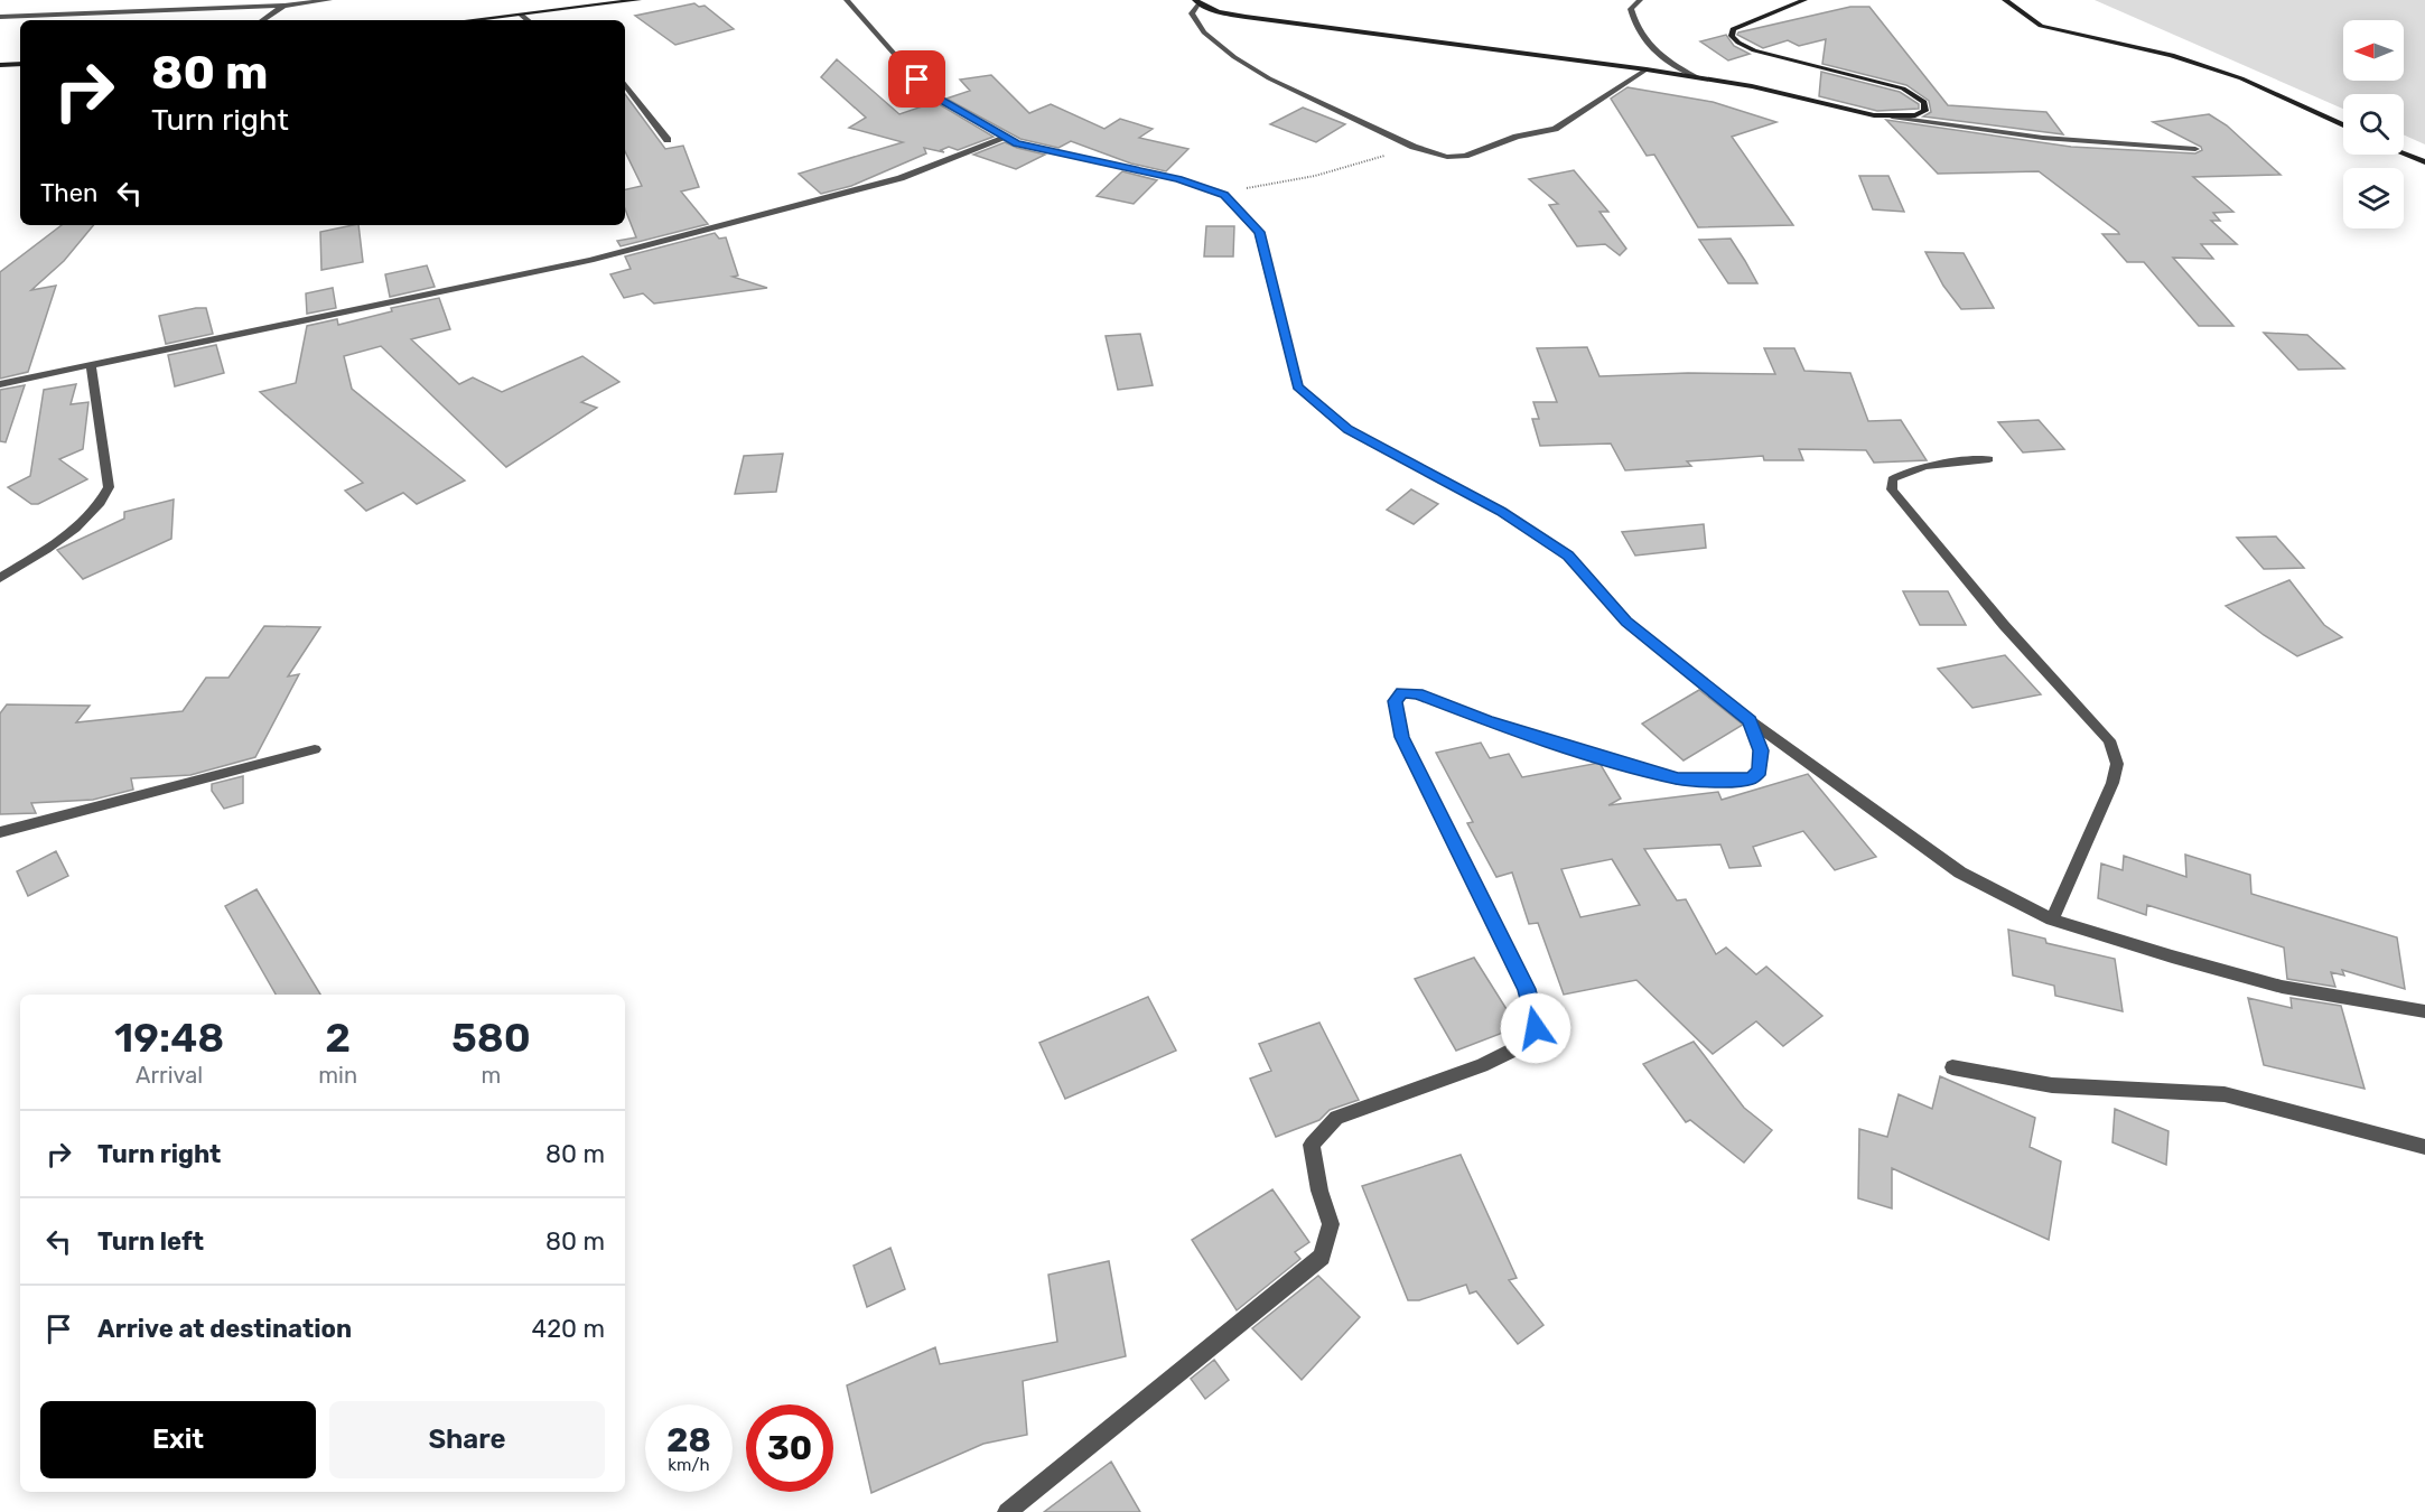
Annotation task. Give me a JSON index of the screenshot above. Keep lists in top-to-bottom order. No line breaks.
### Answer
{"north":"left","page":{"turn":["80 m","Turn right"],"then":"Then","eta":["19:48","Arrival","2","min","580","m"],"list":[{"name":"Turn right","value":"80 m"},{"name":"Turn left","value":"80 m"},{"name":"Arrive at destination","value":"420 m"}],"buttons":["Exit","Share"],"speed":"28 km/h","limit":"30"}}
